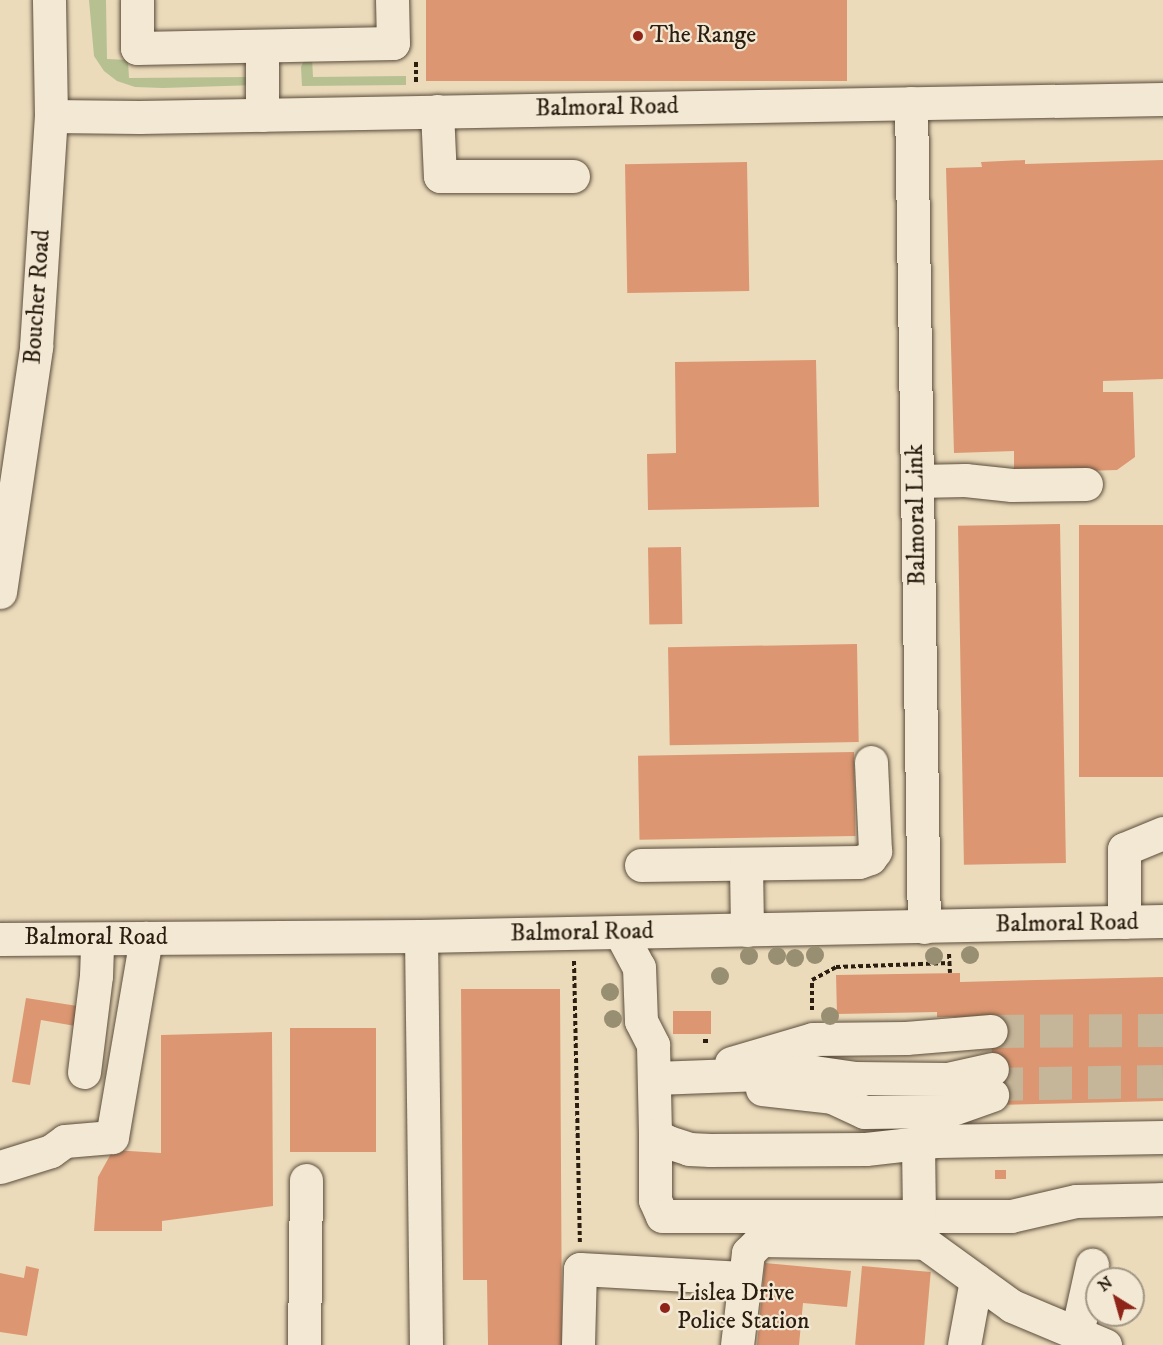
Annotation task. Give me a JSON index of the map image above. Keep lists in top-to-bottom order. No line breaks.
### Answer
{"streets":{"street":["Balmoral Road","Boucher Road","Balmoral Link"]},"crossings":[["Balmoral Road","Boucher Road"],["Balmoral Road","Balmoral Link"]],"places":["The Range","Lislea Drive Police Station"],"north":"top left"}
